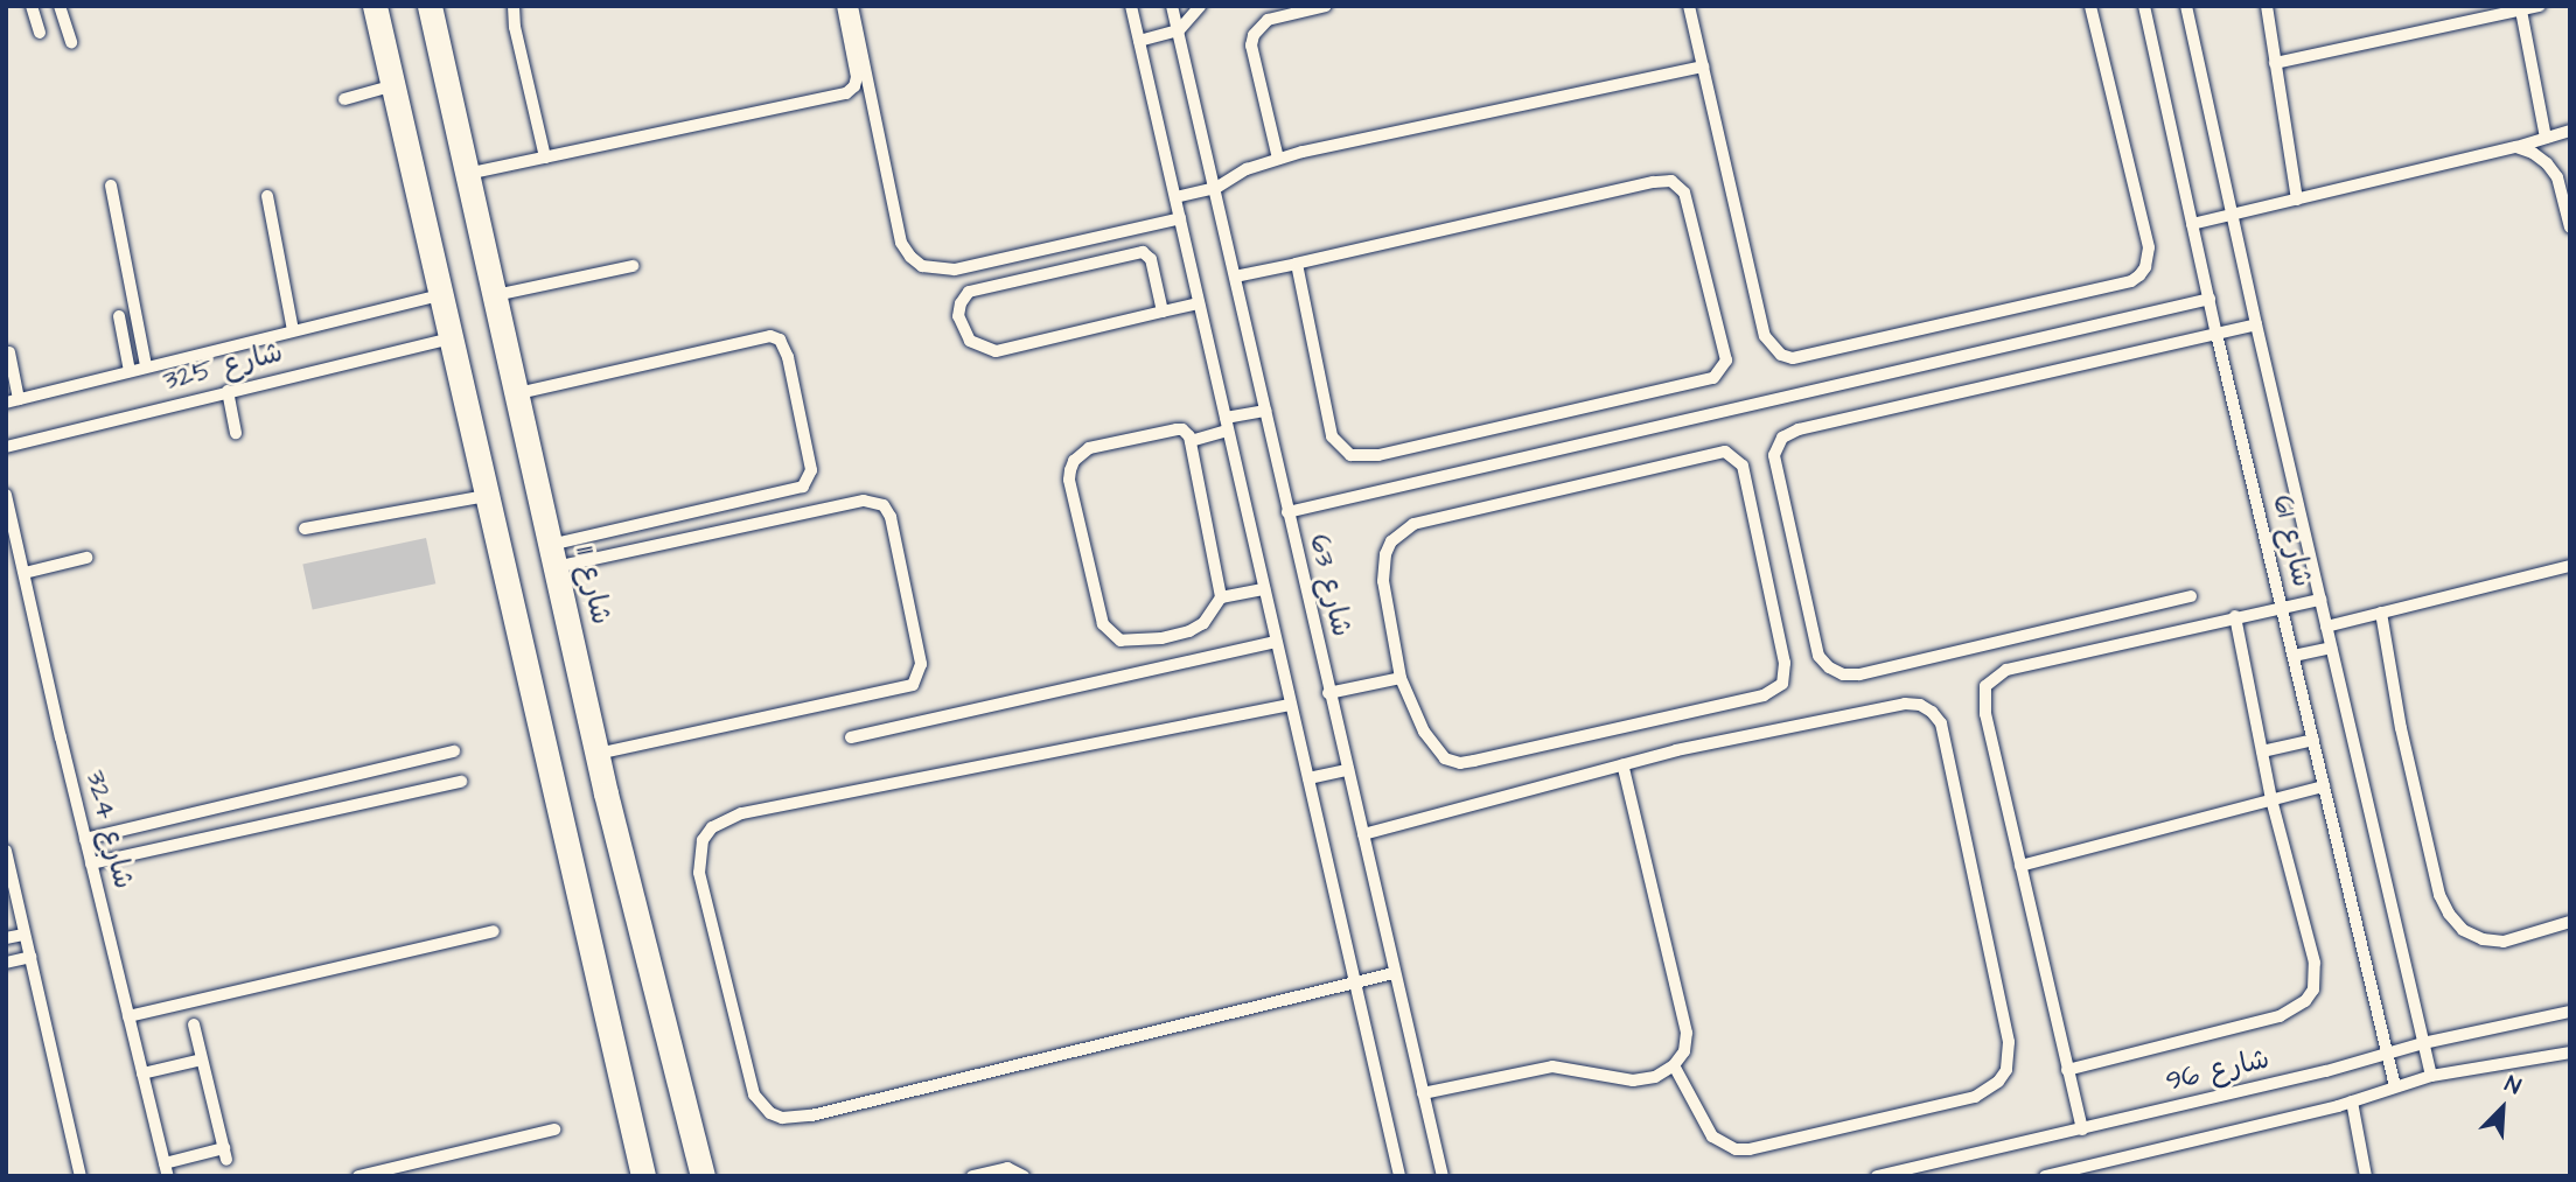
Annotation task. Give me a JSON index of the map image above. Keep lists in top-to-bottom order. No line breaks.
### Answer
{"streets":{"street":["شارع 11"],"lane":["شارع 325","شارع 61","شارع 63","شارع 324","شارع 96"]},"crossings":[["شارع 61","شارع 96"]],"north":"top right"}
